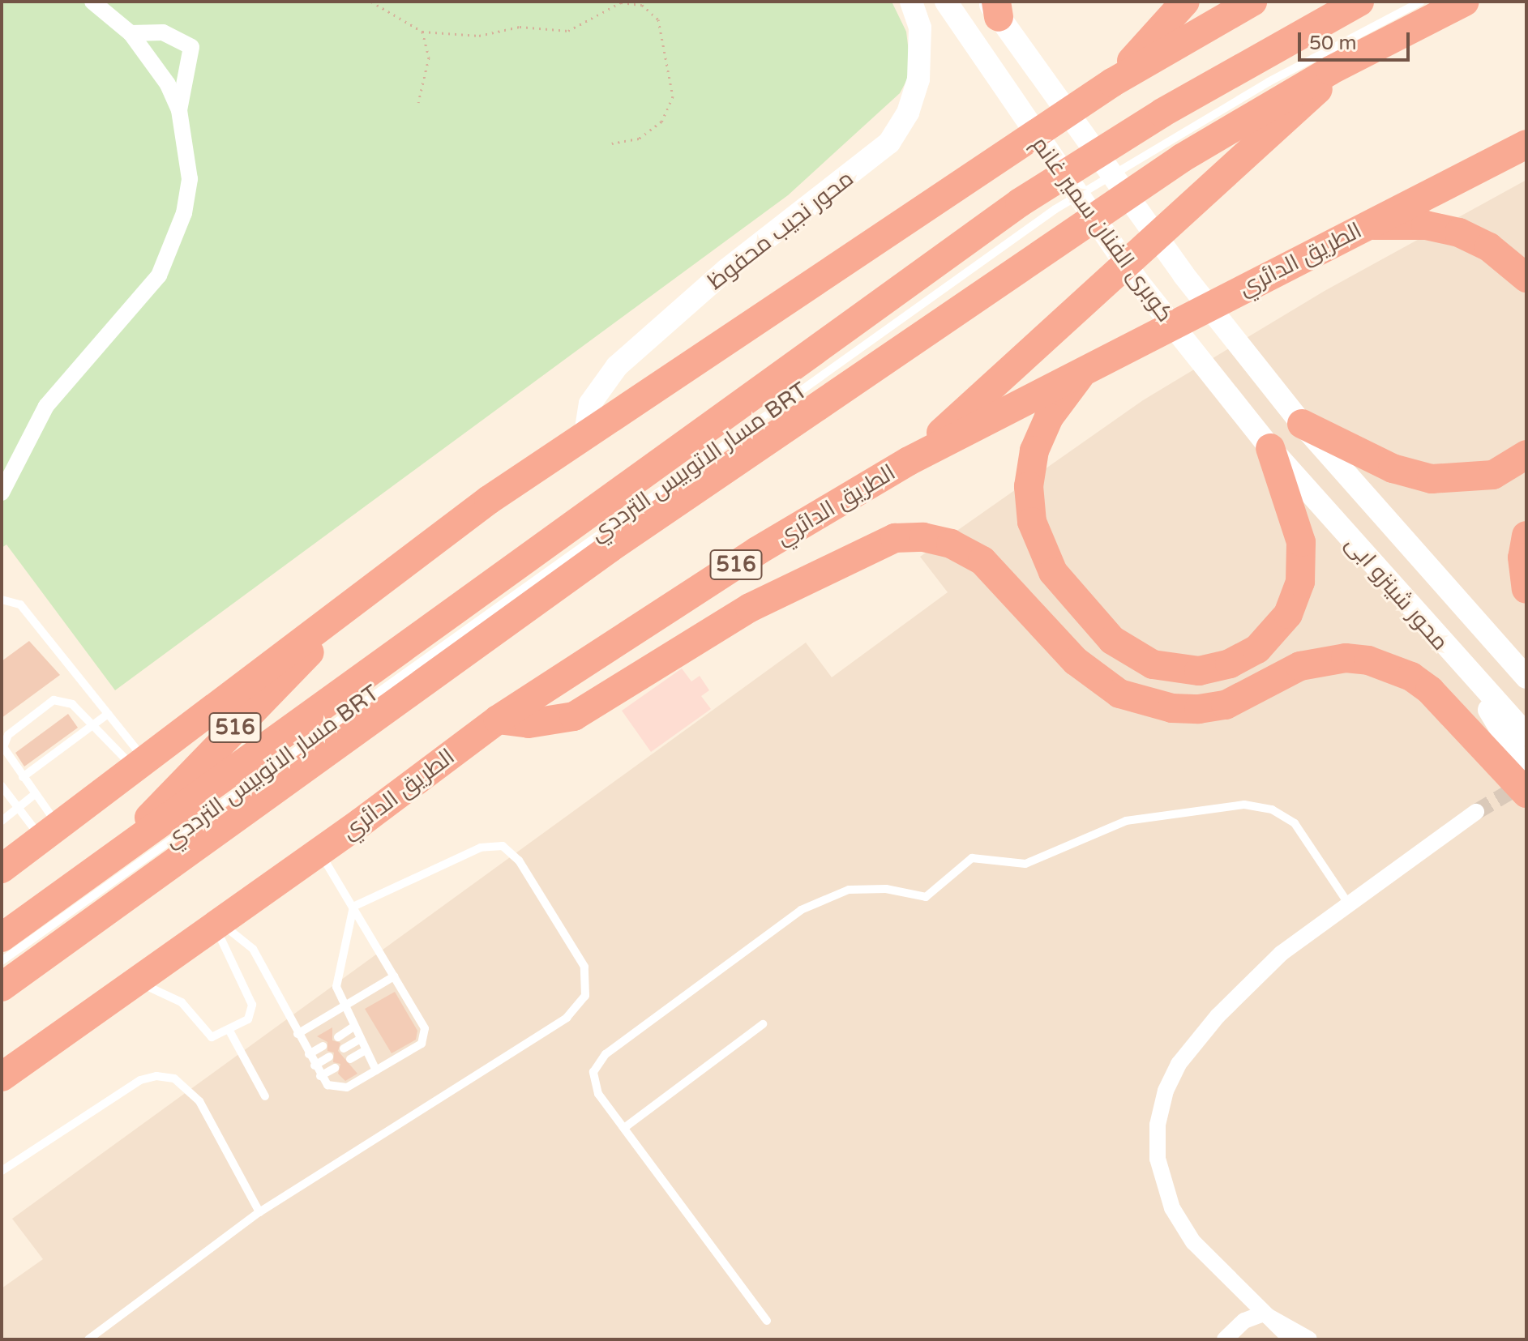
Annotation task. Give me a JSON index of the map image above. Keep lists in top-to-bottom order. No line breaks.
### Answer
{"streets":{"highway":["الطريق الدائري","516"],"main road":["كوبرى الفنان سمير غانم","محور نجيب محفوظ","محور شينزو ابى"],"lane":["مسار الاتوبيس الترددي BRT"]},"crossings":[["كوبرى الفنان سمير غانم","محور شينزو ابى"],["محور نجيب محفوظ","516"]],"scale_bar":"50 m"}
